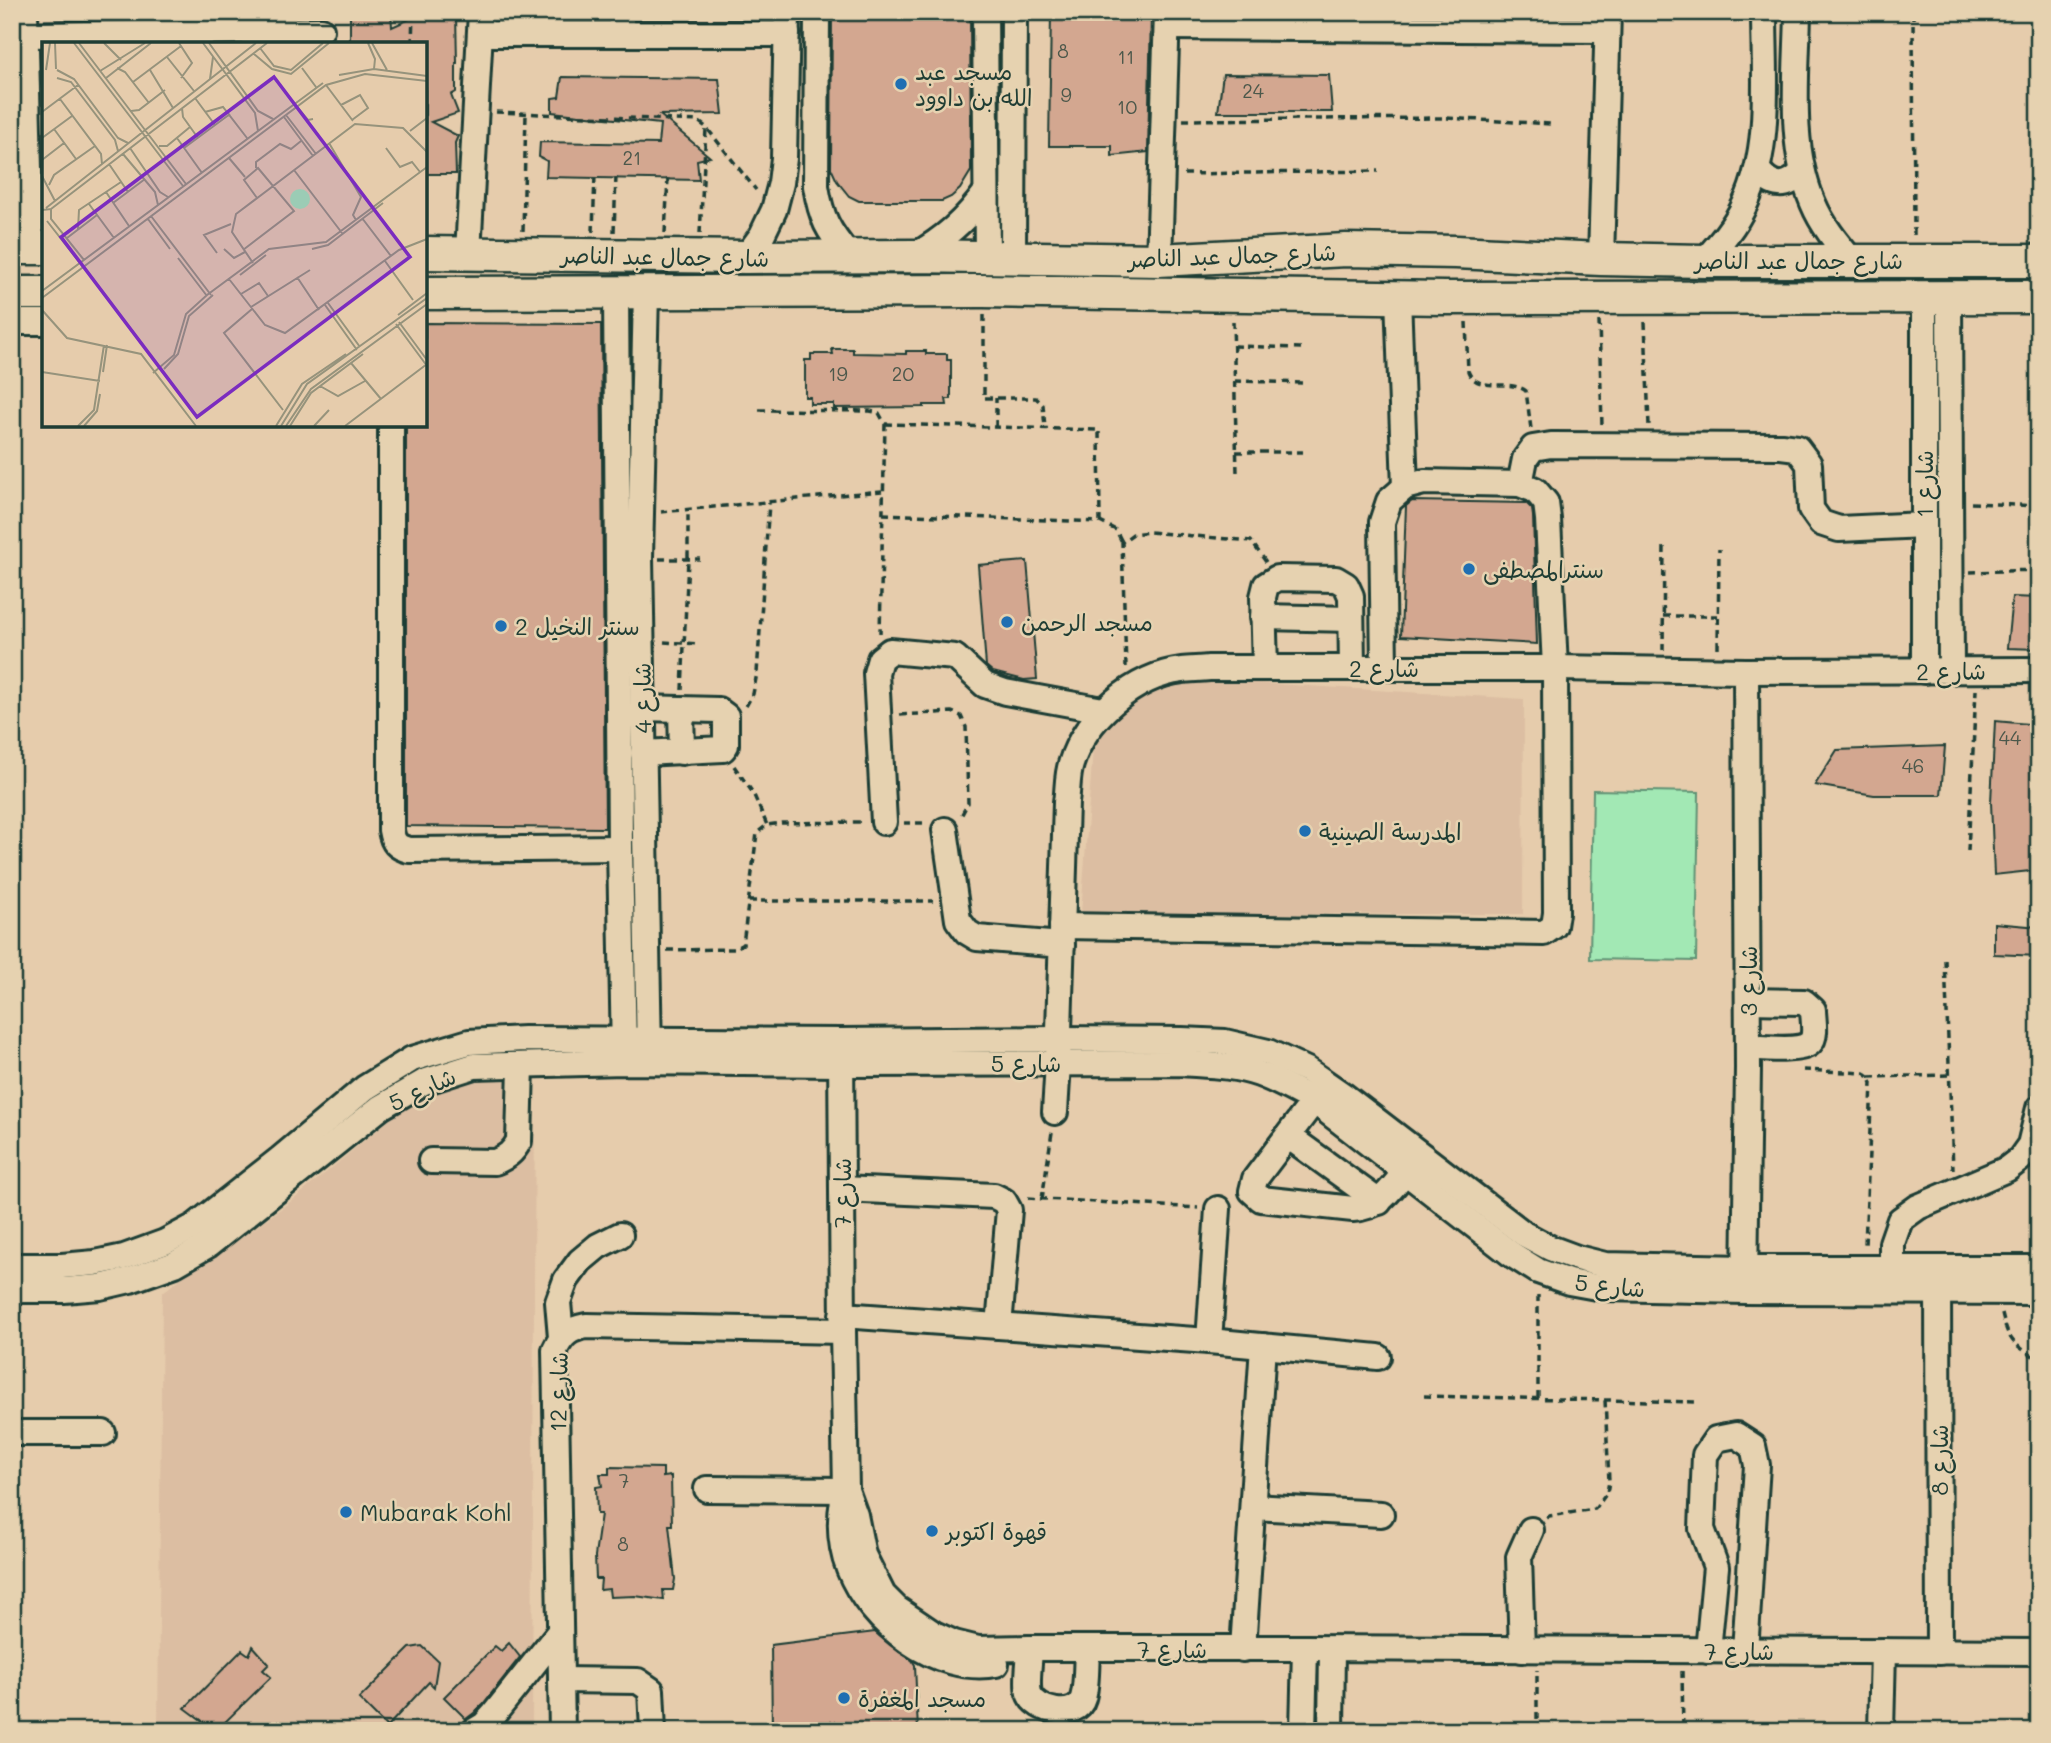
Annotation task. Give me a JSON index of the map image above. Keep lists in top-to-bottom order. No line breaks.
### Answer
{"streets":{"main road":["شارع جمال عبد الناصر"],"street":["شارع 1","شارع 2","شارع 4","شارع 3","شارع 5","شارع 7","شارع 12","شارع 8"]},"crossings":[["شارع جمال عبد الناصر","شارع 1"],["شارع جمال عبد الناصر","شارع 4"],["شارع 1","شارع 2"],["شارع 2","شارع 3"],["شارع 2","شارع 5"],["شارع 4","شارع 5"],["شارع 3","شارع 5"],["شارع 5","شارع 7"],["شارع 5","شارع 8"],["شارع 7","شارع 12"],["شارع 7","شارع 8"]],"places":["مسجد عبد الله بن داوود","سنترالمصطفى","مسجد الرحمن","سنتر النخيل 2","المدرسة الصينية","Mubarak Kohl","قهوة اكتوبر","مسجد المغفرة"],"house_numbers":["8","11","24","9","10","21","19","20","44","46","7","8"]}
